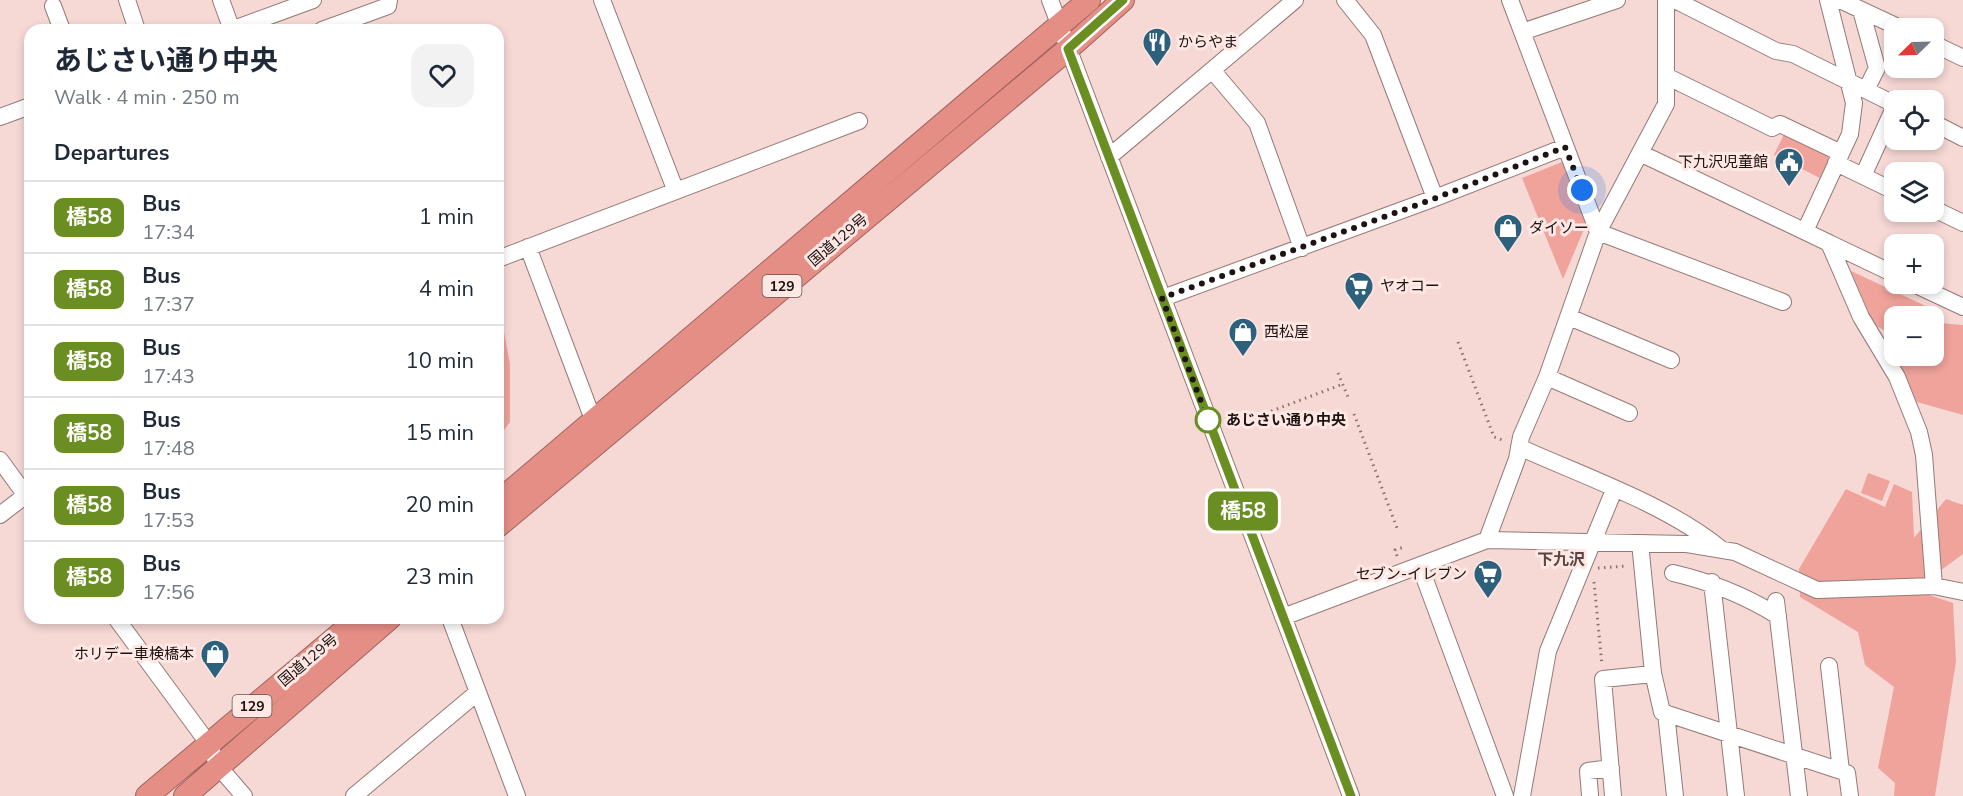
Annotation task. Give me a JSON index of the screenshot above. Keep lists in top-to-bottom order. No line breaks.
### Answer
{"streets":{"highway":["国道129号","129"]},"districts":["下九沢"],"places":{"restaurant":["からやま"],"public building":["下九沢児童館"],"shop":["ダイソー","西松屋","ホリデー車検橋本"],"supermarket":["ヤオコー","セブン-イレブン"],"other":["あじさい通り中央"]},"lines":["bus line 橋58"],"north":"bottom left","page":{"on_map":"橋58","map_buttons":["+","−"],"heading":[["あじさい通り中央","Walk · 4 min · 250 m"],"Departures"],"list":[{"mark":"橋58","name":"Bus","note":"17:34","value":"1 min"},{"mark":"橋58","name":"Bus","note":"17:37","value":"4 min"},{"mark":"橋58","name":"Bus","note":"17:43","value":"10 min"},{"mark":"橋58","name":"Bus","note":"17:48","value":"15 min"},{"mark":"橋58","name":"Bus","note":"17:53","value":"20 min"},{"mark":"橋58","name":"Bus","note":"17:56","value":"23 min"}]}}
